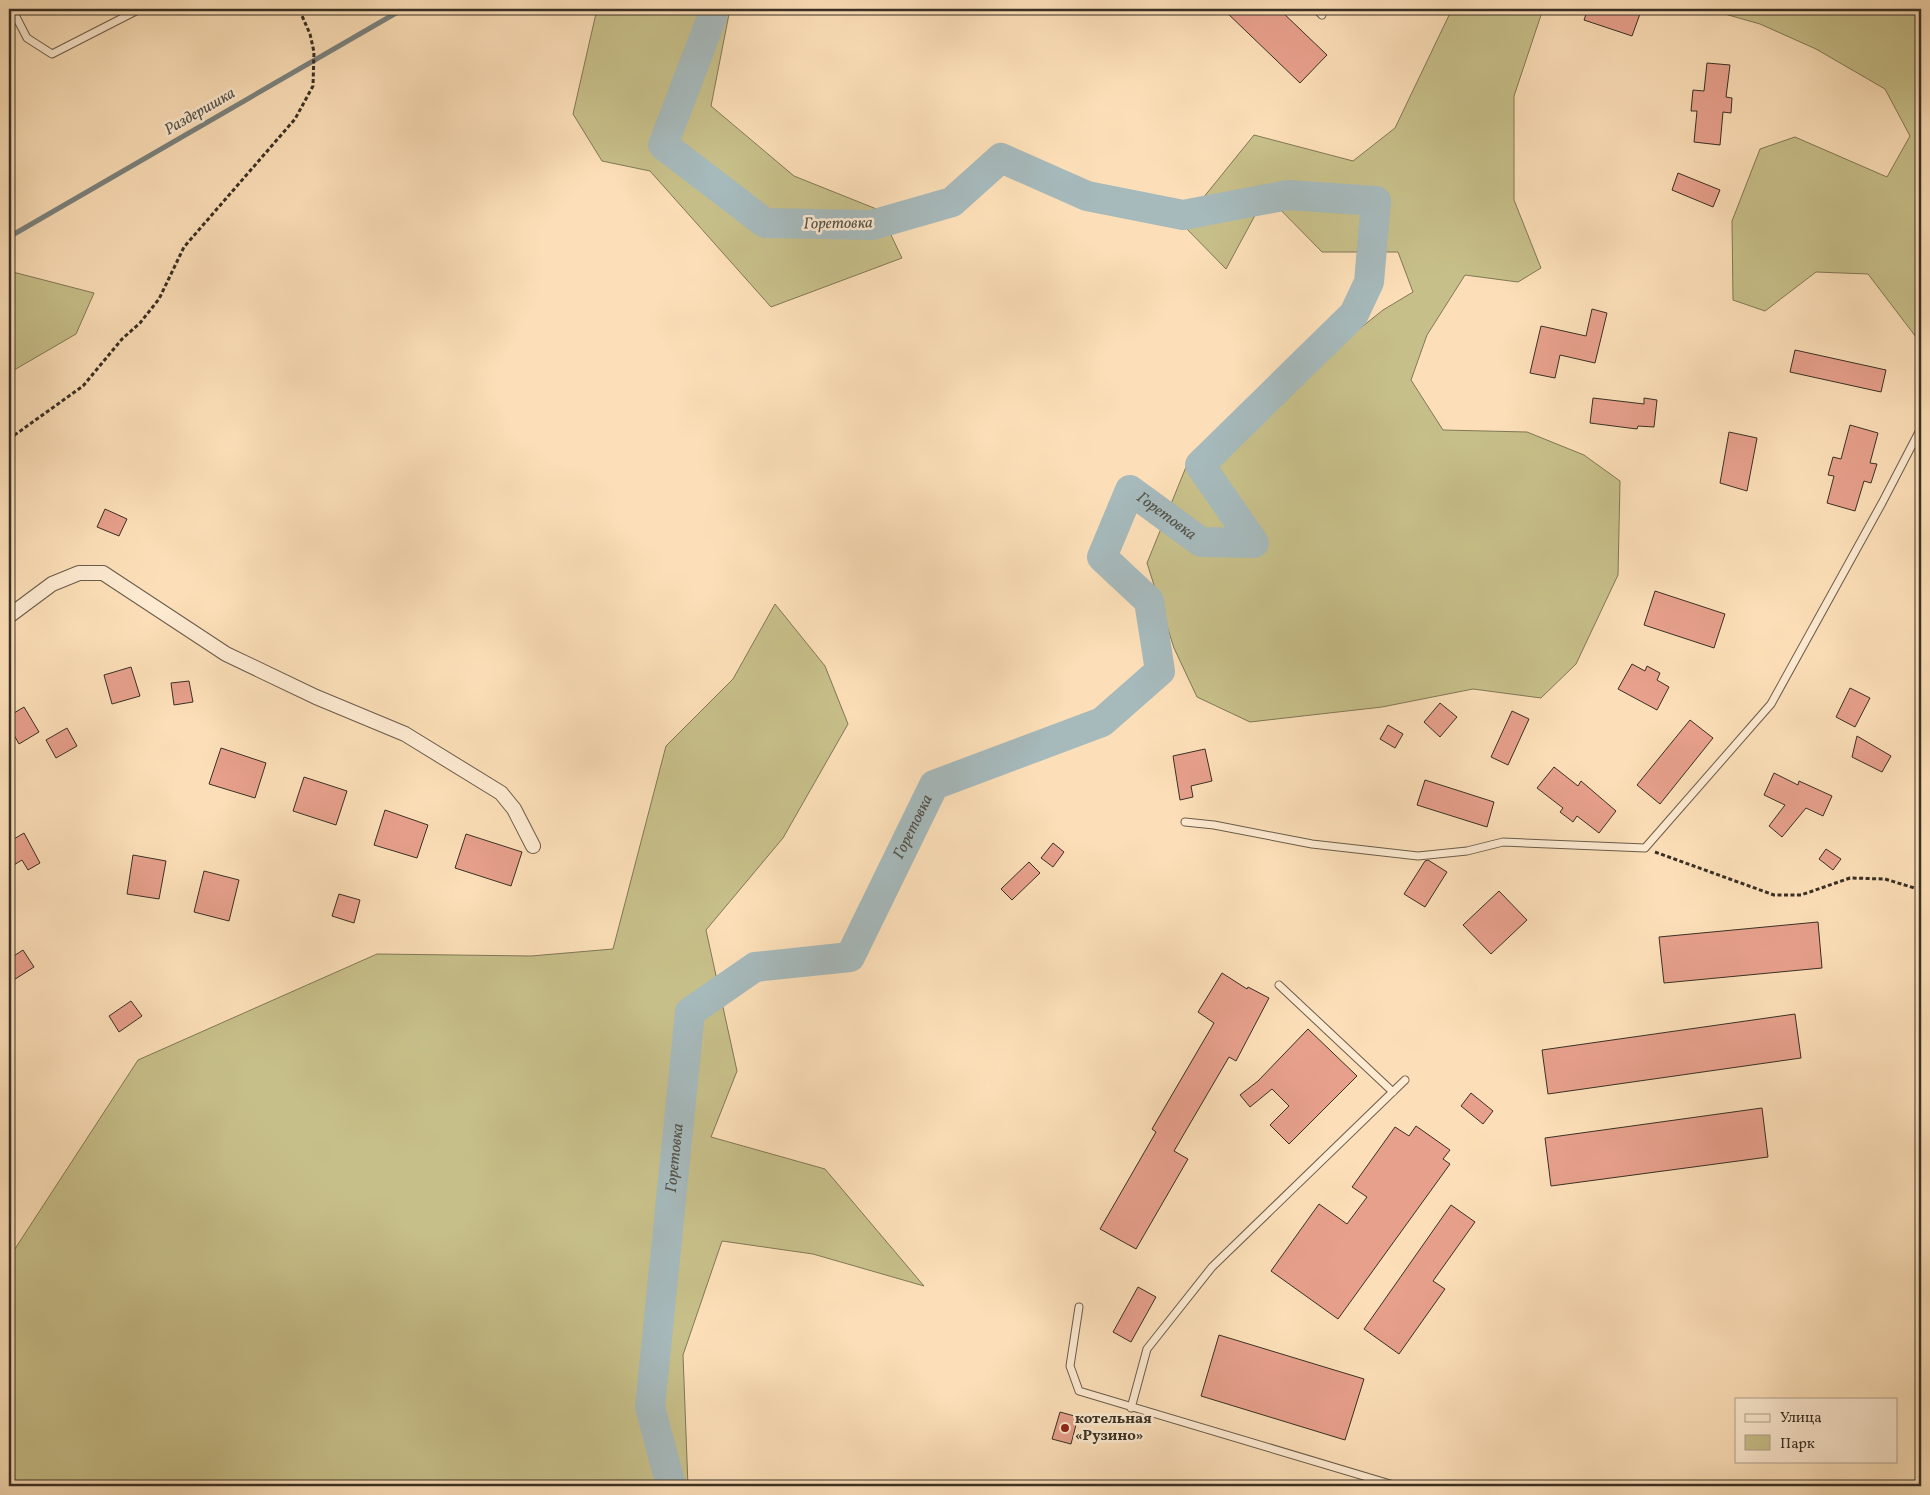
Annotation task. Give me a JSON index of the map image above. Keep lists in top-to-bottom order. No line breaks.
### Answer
{"water":["Раздеришка","Горетовка"],"places":["котельная «Рузино»"],"legend":["Улица","Парк"]}
